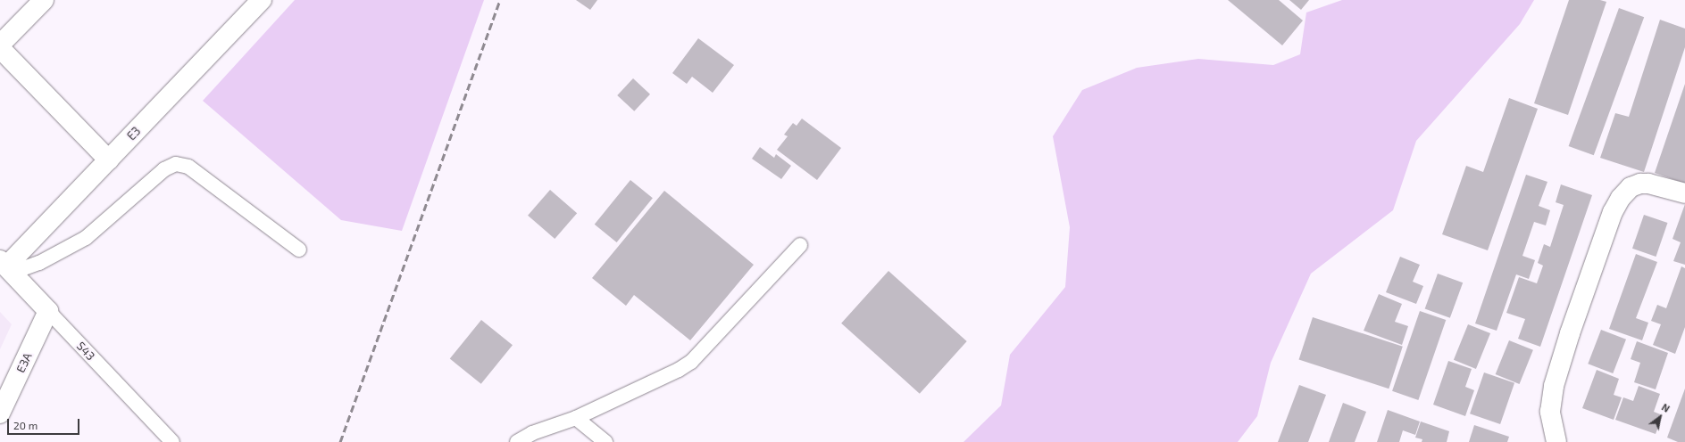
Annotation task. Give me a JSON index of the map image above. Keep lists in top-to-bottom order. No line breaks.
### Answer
{"streets":{"street":["E3","S43","E3A"]},"crossings":[["E3","S43"],["S43","E3A"]],"scale_bar":"20 m","north":"top right"}
